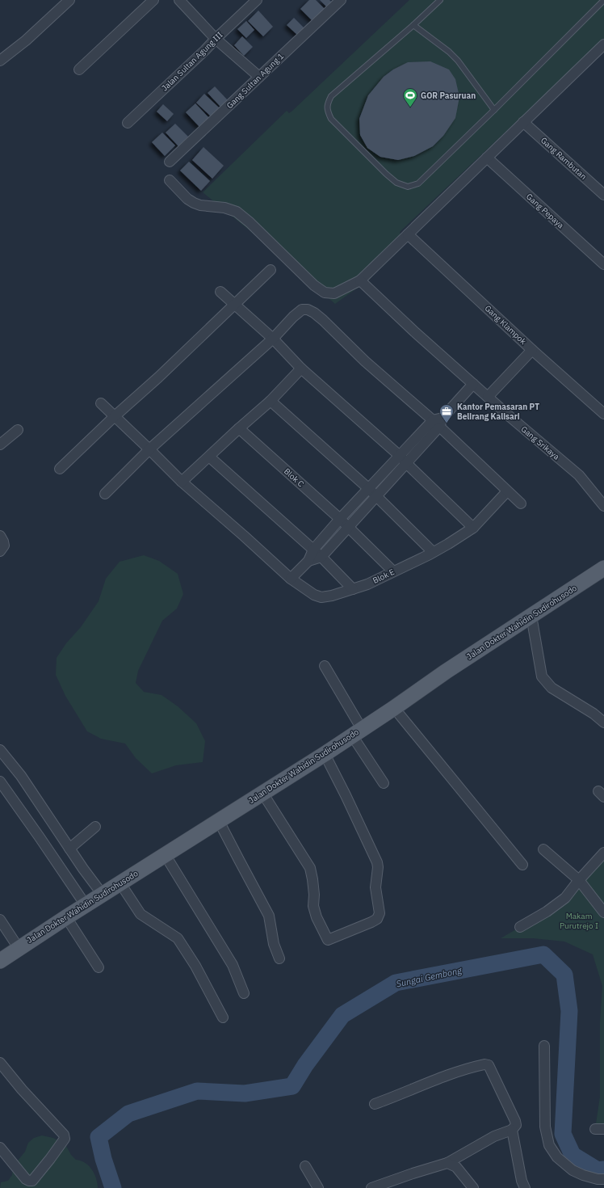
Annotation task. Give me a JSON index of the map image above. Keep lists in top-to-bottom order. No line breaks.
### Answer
{"streets":{"main road":["Jalan Dokter Wahidin Sudirohusodo"],"street":["Jalan Sultan Agung III","Gang Sultan Agung 1","Gang Rambutan","Gang Pepaya","Gang Klampok","Gang Srikaya","Blok C","Blok E"]},"crossings":[["Blok C","Blok E"]],"water":["Sungai Gembong"],"parks":["Makam Purutrejo I"],"places":{"sports":["GOR Pasuruan"],"office":["Kantor Pemasaran PT Belirang Kalisari"]}}
